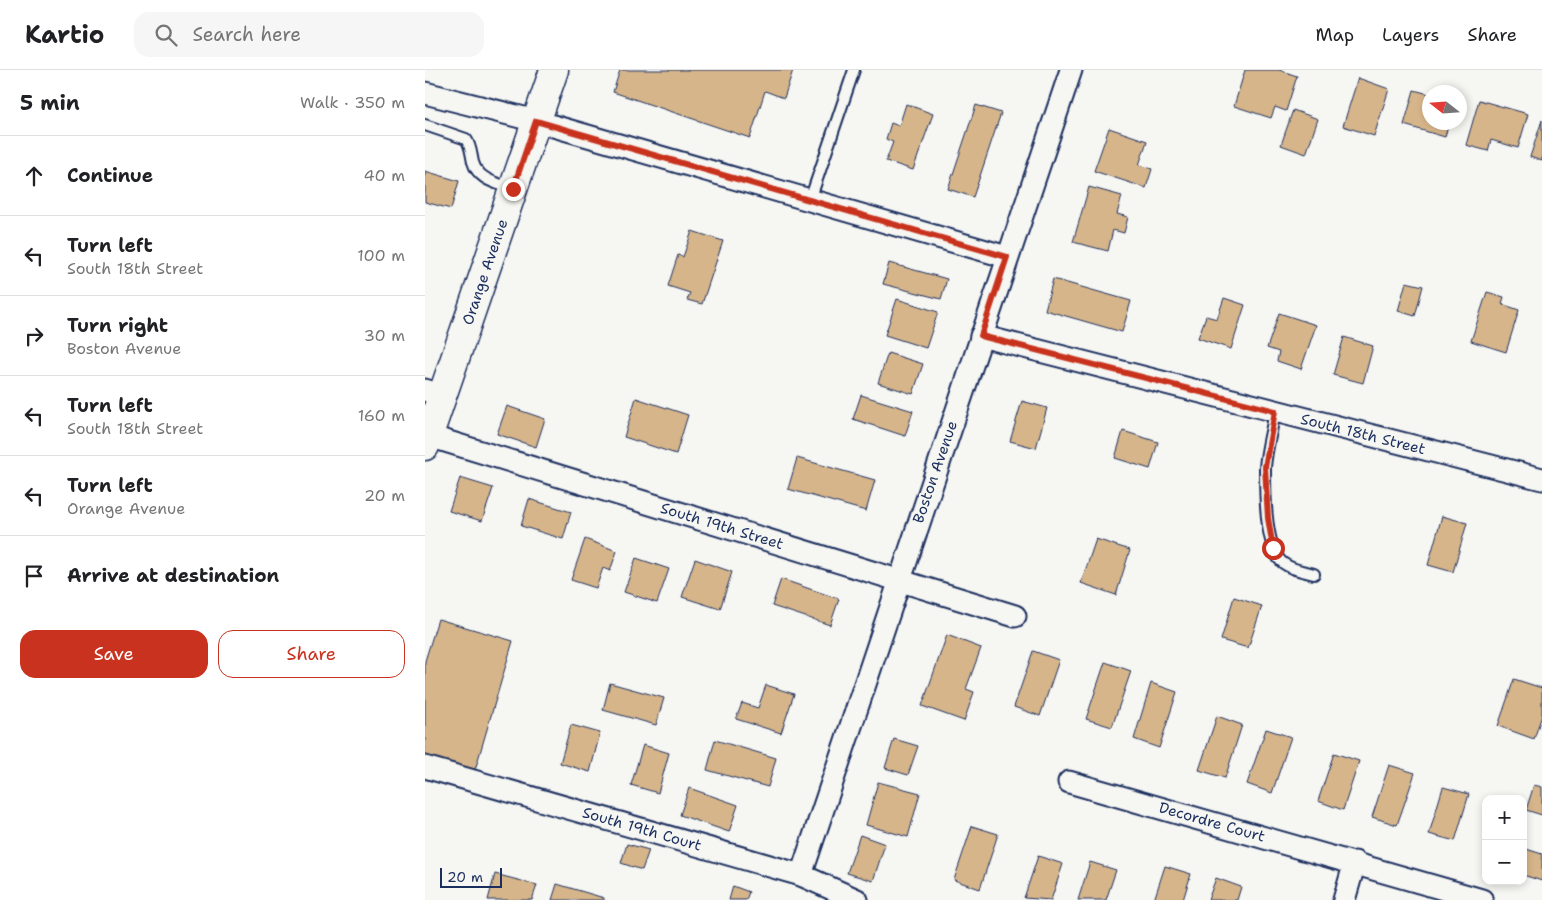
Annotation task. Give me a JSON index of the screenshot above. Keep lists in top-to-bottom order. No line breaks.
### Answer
{"streets":{"main road":["Orange Avenue"],"street":["South 18th Street","Boston Avenue","South 19th Street","Decordre Court","South 19th Court"]},"crossings":[["Orange Avenue","South 19th Street"],["South 18th Street","Boston Avenue"],["Boston Avenue","South 19th Street"],["Boston Avenue","South 19th Court"]],"scale_bar":"20 m","north":"left","page":{"header":"Kartio","search":"Search here","nav":["Map","Layers","Share"],"heading":["5 min","Walk · 350 m"],"list":[["Continue","40 m"],["Turn left","South 18th Street","100 m"],["Turn right","Boston Avenue","30 m"],["Turn left","South 18th Street","160 m"],["Turn left","Orange Avenue","20 m"],"Arrive at destination"],"buttons":["Save","Share"],"map_buttons":["+","−"],"scale":"20 m"}}
